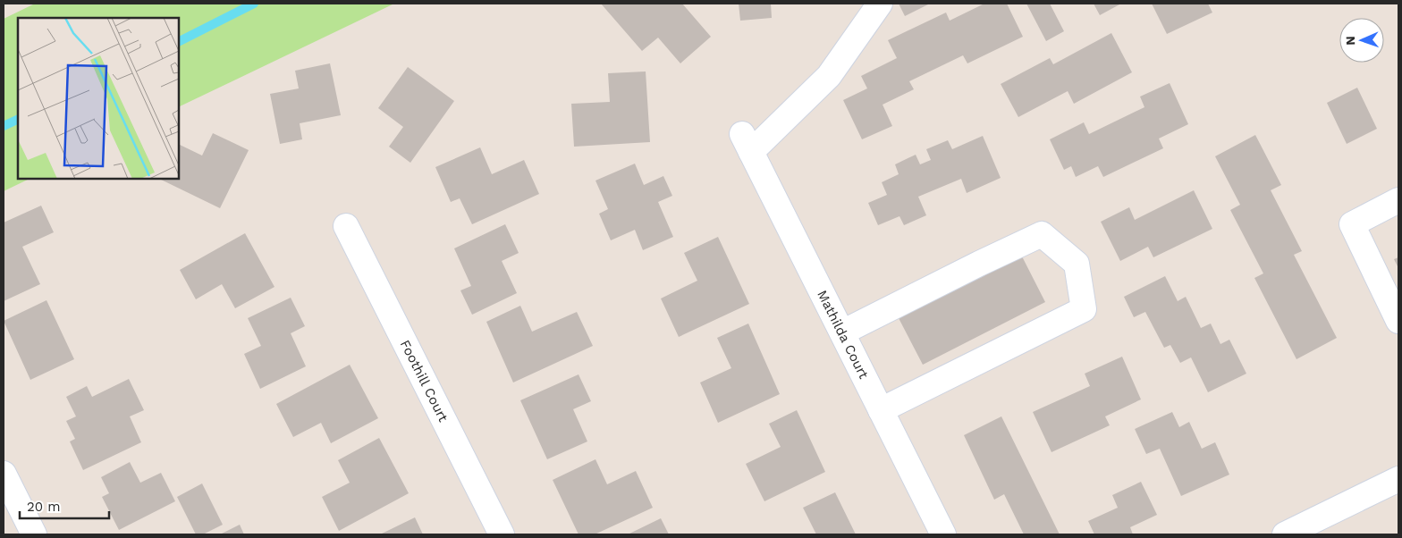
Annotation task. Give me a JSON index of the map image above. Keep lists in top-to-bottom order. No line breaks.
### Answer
{"streets":{"street":["Mathilda Court","Foothill Court"]},"scale_bar":"20 m","north":"left"}
